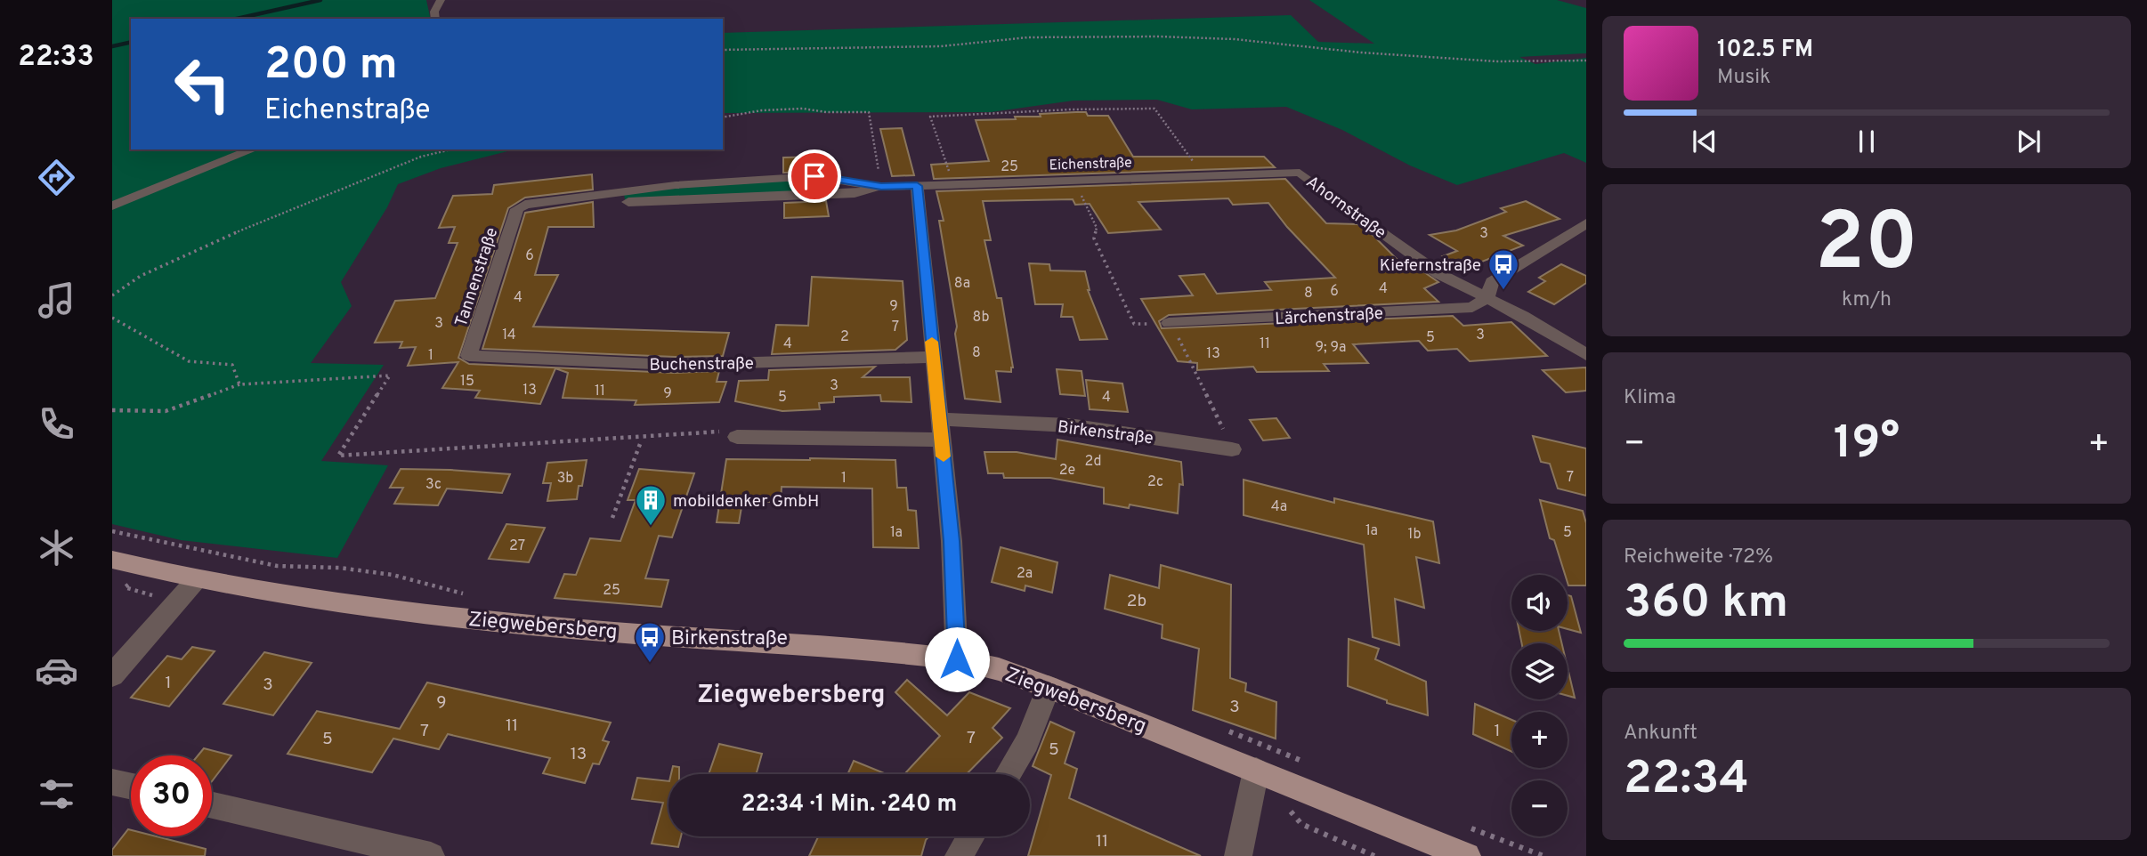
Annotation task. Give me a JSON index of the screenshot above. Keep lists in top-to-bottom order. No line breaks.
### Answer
{"streets":{"main road":["Ziegwebersberg"],"street":["Eichenstraße","Ahornstraße","Tannenstraße","Lärchenstraße","Buchenstraße","Birkenstraße"]},"crossings":[["Eichenstraße","Ahornstraße"],["Eichenstraße","Tannenstraße"],["Ahornstraße","Lärchenstraße"],["Tannenstraße","Buchenstraße"]],"districts":["Ziegwebersberg"],"places":{"bus stop":["Kiefernstraße","Birkenstraße"],"building":["mobildenker GmbH"]},"house_numbers":["25","3","6","8a","4","6","8","4","9","8b","3","7","14","3","2","5","4","11","9; 9a","8","13","1","15","3","13","11","9","5","4","2d","2e","7","3b","1","2c","3c","4a","1a","1a","5","1b","27","2a","25","2b","1","3","9","3","11","7","1","7","5","5","13","11"],"page":{"tabs":"22:33","turn":["200 m","Eichenstraße"],"song":["102.5 FM","Musik"],"tile":[["20","km/h"],"Klima",["Reichweite · 72%","360 km"],["Ankunft","22:34"]],"heat":["−","19°","+"],"map_buttons":["+","−"],"limit":"30","trip":"22:34 · 1 Min. · 240 m"}}
